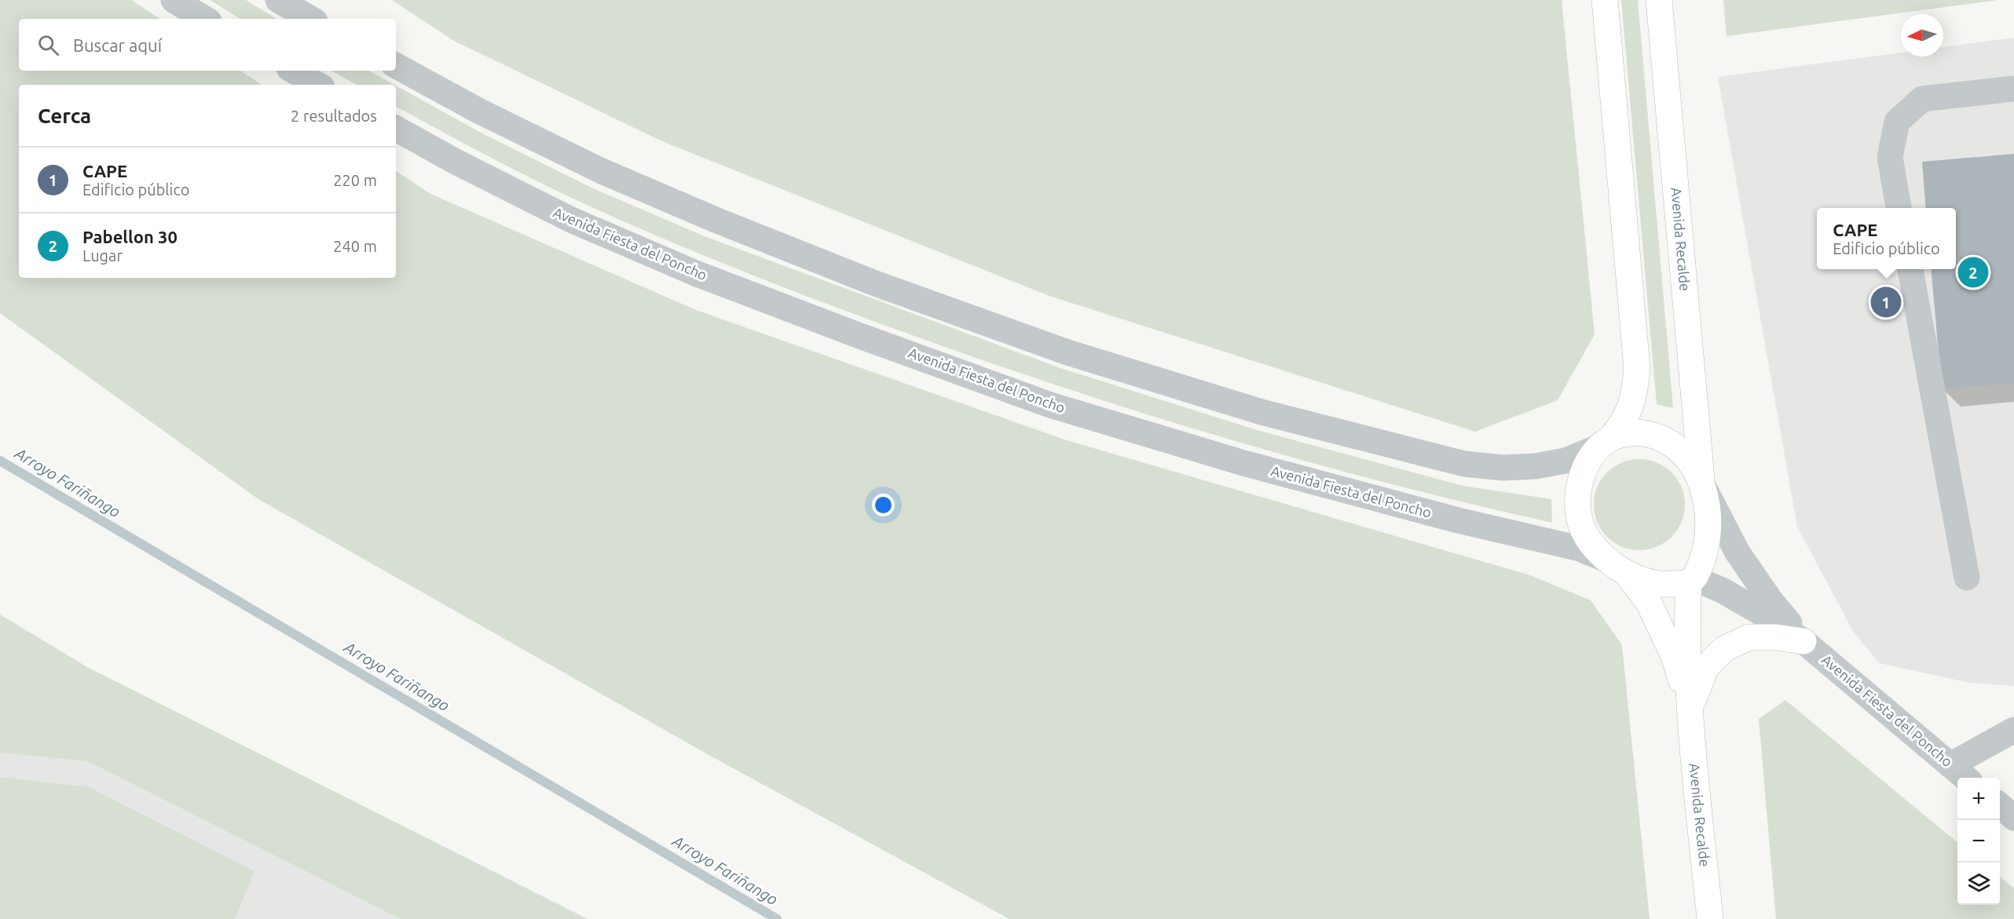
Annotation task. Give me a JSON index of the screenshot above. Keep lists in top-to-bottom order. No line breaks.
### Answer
{"streets":{"main road":["Avenida Recalde"],"street":["Avenida Fiesta del Poncho"]},"crossings":[["Avenida Recalde","Avenida Fiesta del Poncho"]],"water":["Arroyo Fariñango"],"north":"left","page":{"search":"Buscar aquí","heading":["Cerca","2 resultados"],"list":[{"mark":"1","name":"CAPE","note":"Edificio público","value":"220 m"},{"mark":"2","name":"Pabellon 30","note":"Lugar","value":"240 m"}],"popup":["CAPE","Edificio público"],"pins":["2","1"],"map_buttons":["+","−"]}}
